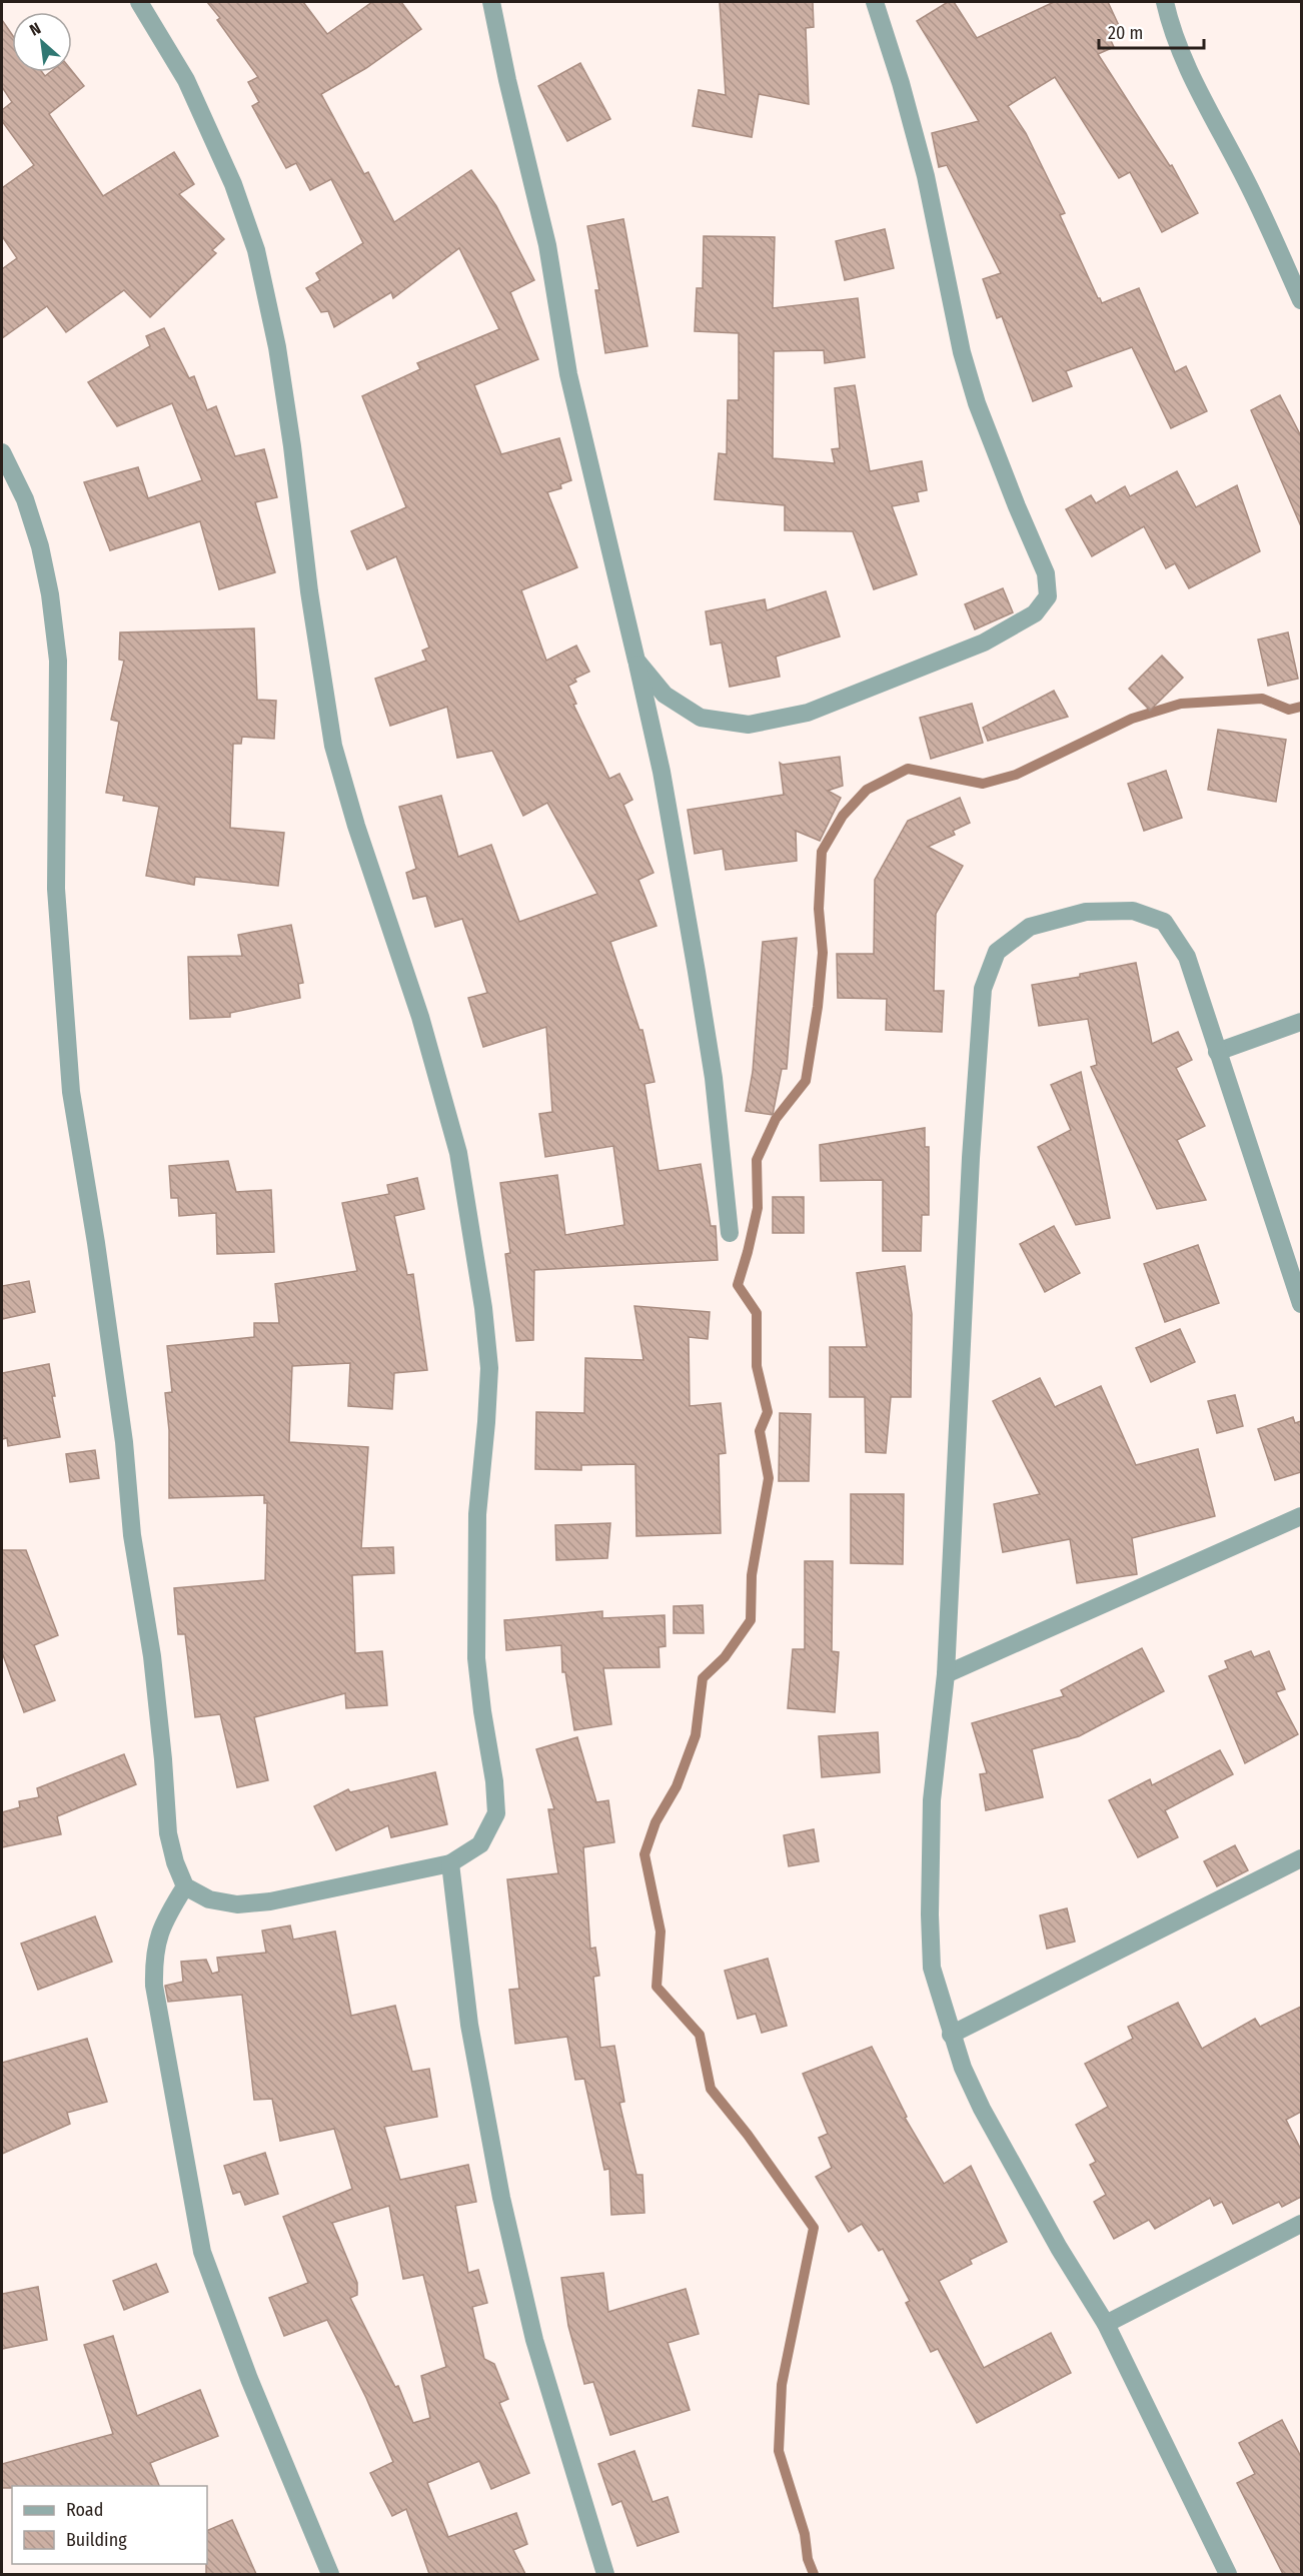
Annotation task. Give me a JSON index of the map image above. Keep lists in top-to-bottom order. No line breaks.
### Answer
{"legend":["Road","Building"],"scale_bar":"20 m","north":"top left"}
